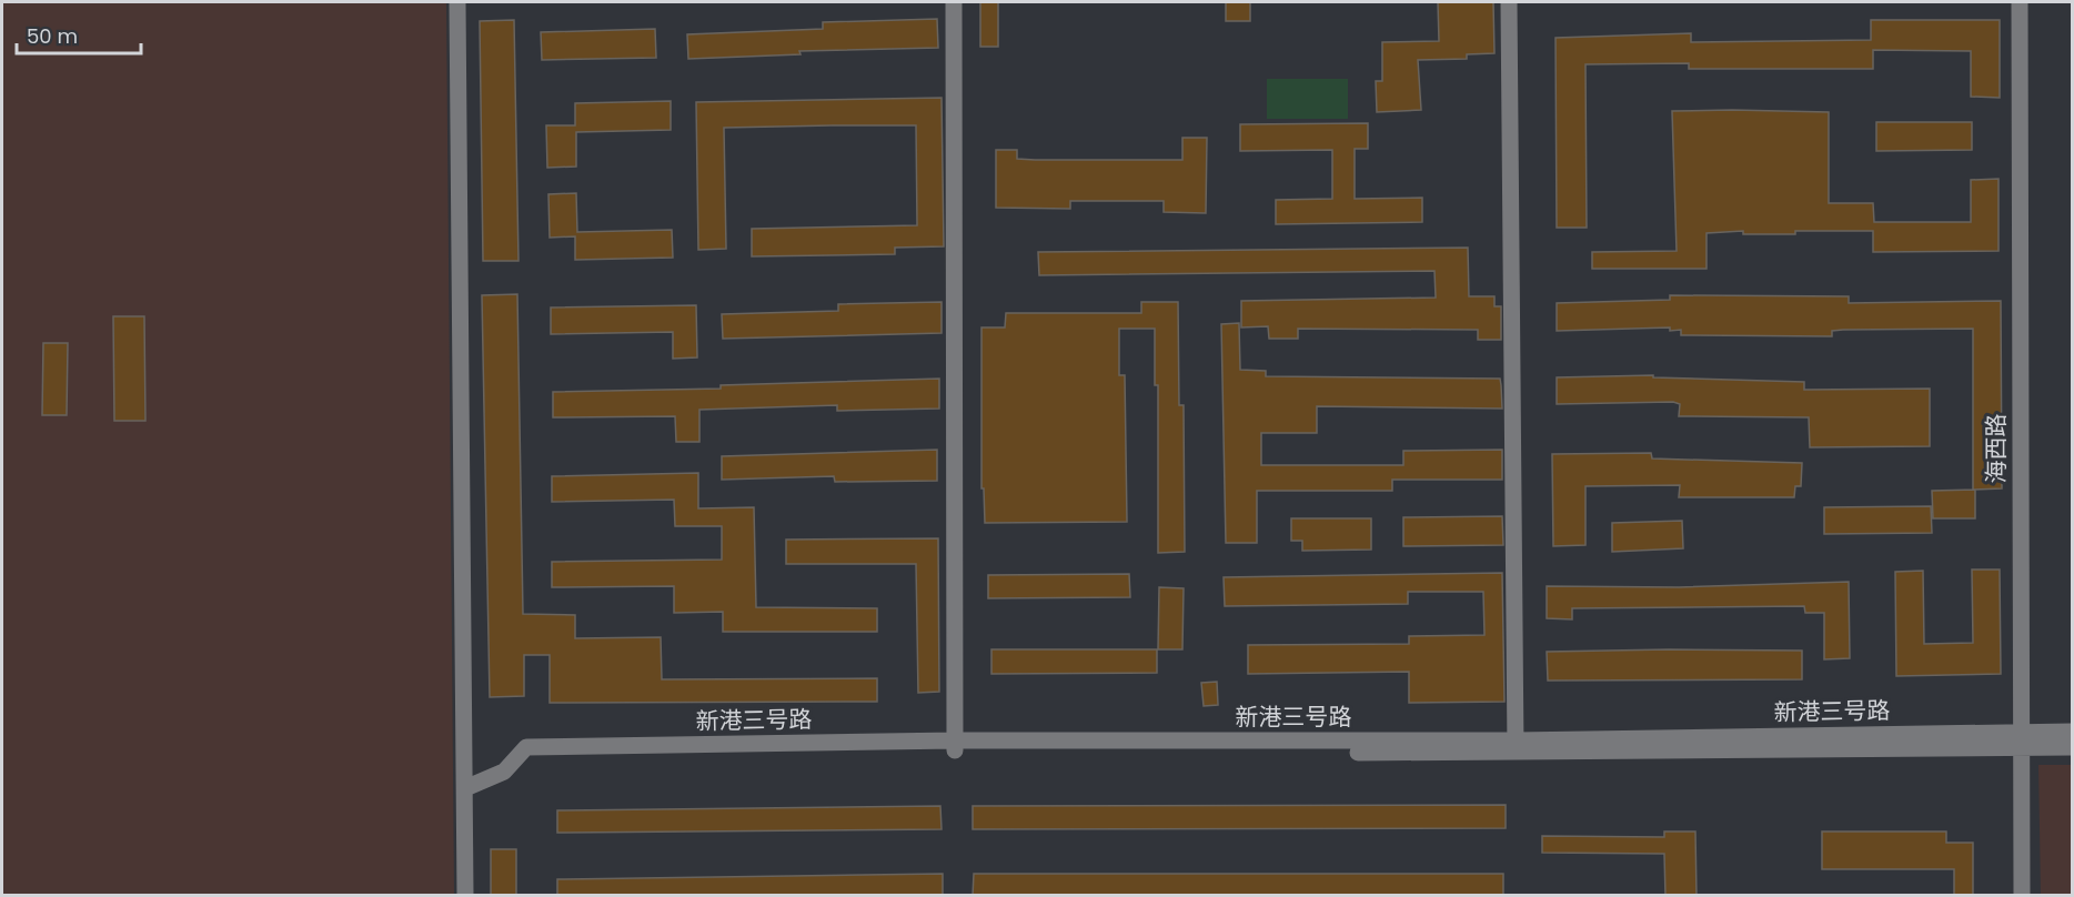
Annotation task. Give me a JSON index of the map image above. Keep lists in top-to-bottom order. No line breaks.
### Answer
{"streets":{"street":["海西路","新港三号路"]},"crossings":[["海西路","新港三号路"]],"scale_bar":"50 m"}
